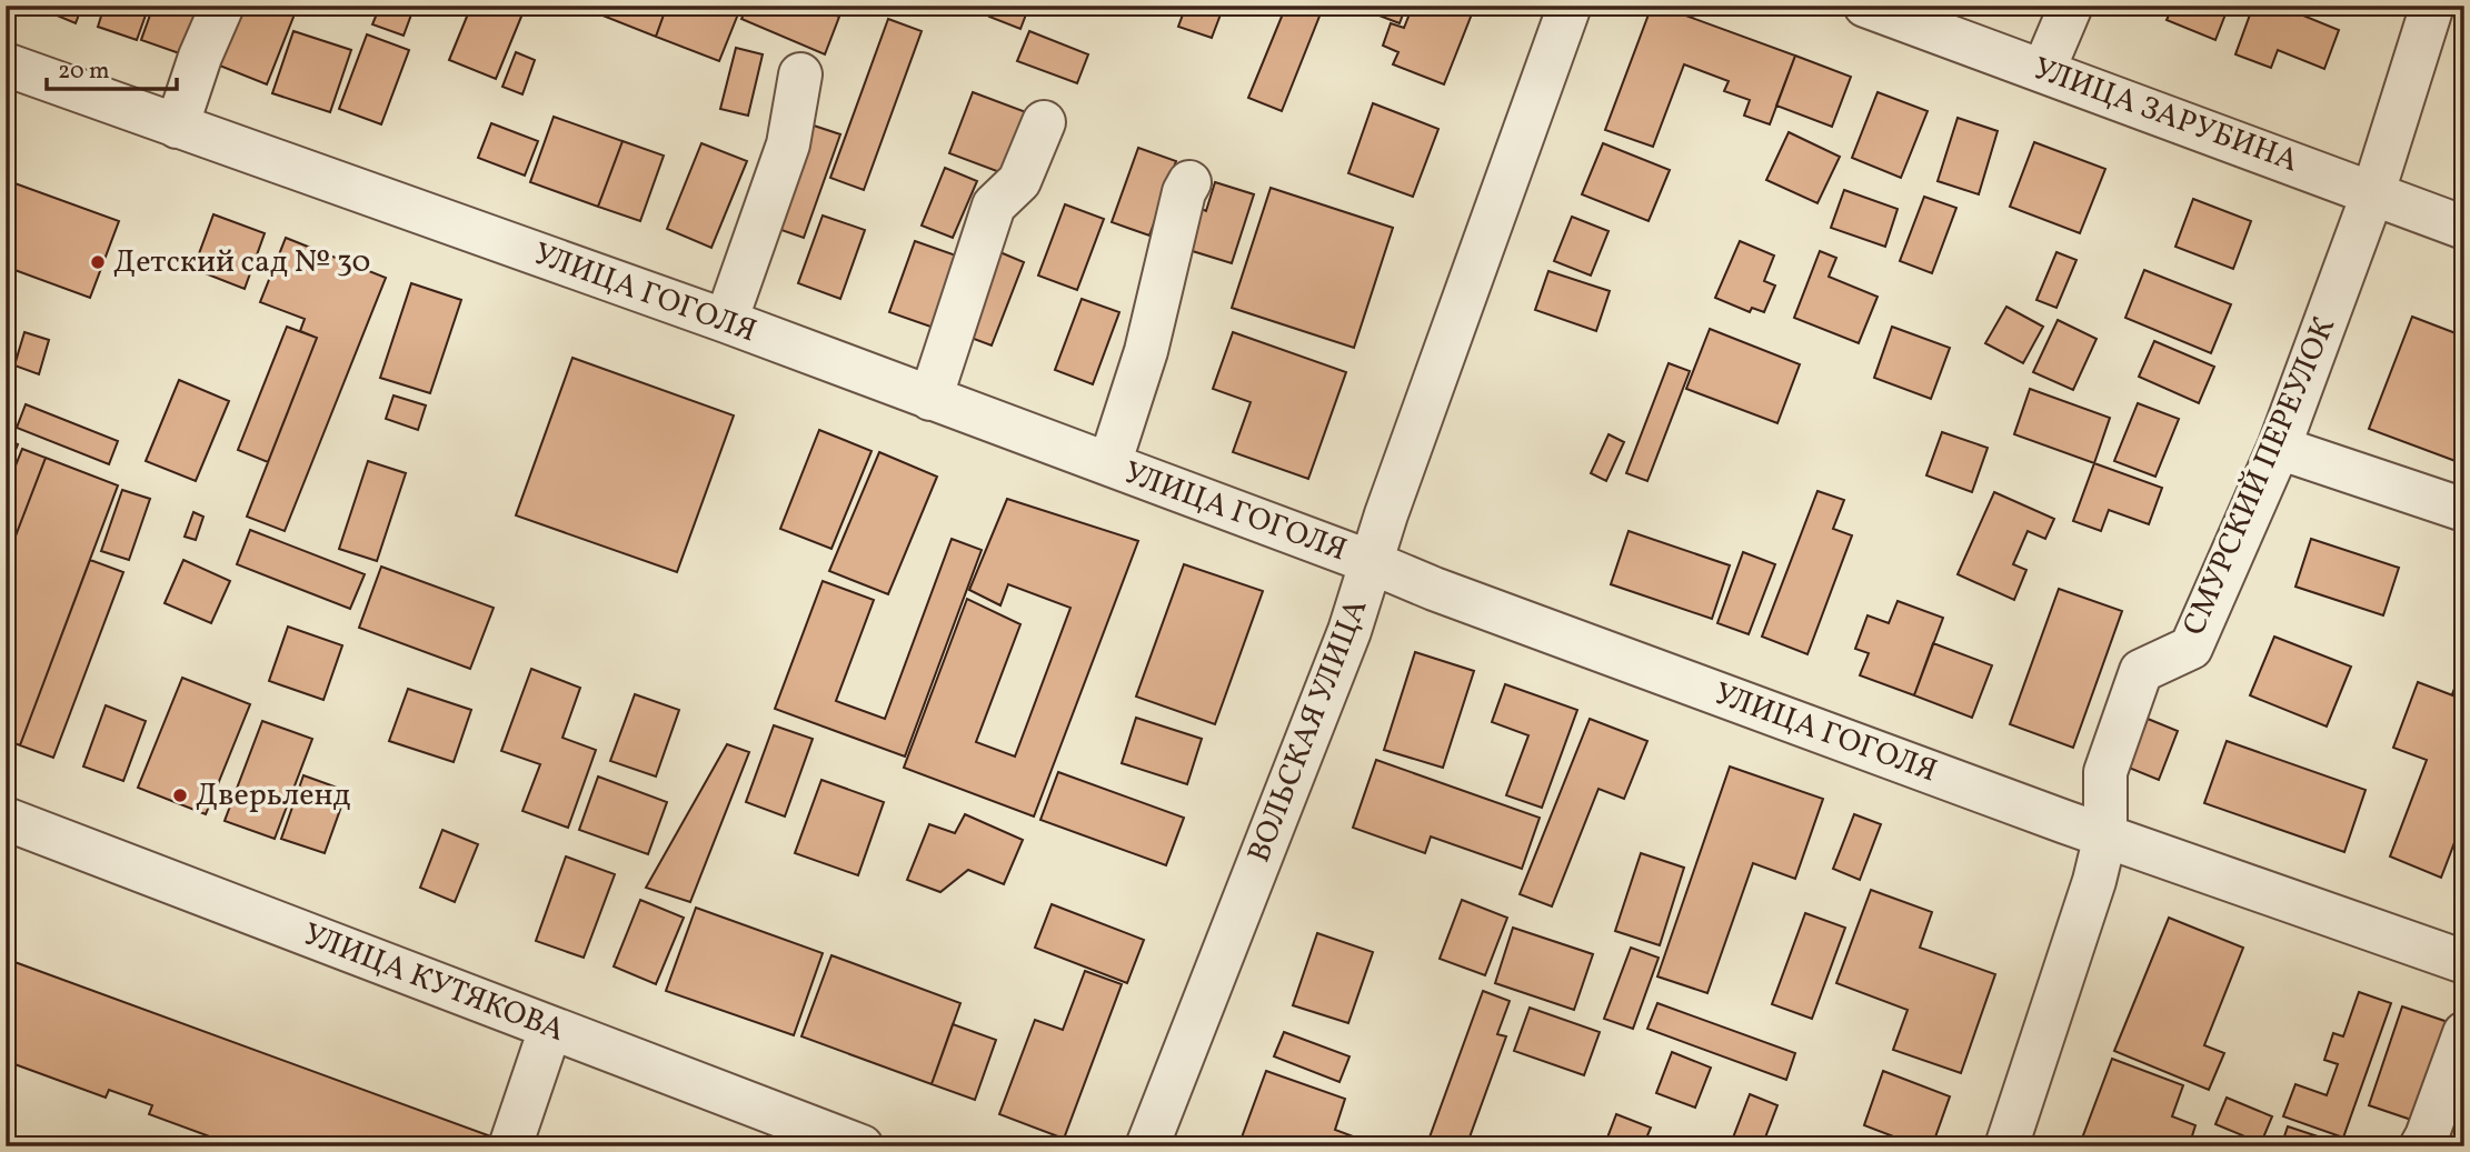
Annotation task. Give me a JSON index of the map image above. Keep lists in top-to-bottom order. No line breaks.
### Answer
{"streets":{"street":["УЛИЦА ЗАРУБИНА","УЛИЦА ГОГОЛЯ","СМУРСКИЙ ПЕРЕУЛОК","ВОЛЬСКАЯ УЛИЦА","УЛИЦА КУТЯКОВА"]},"crossings":[["УЛИЦА ЗАРУБИНА","СМУРСКИЙ ПЕРЕУЛОК"],["УЛИЦА ГОГОЛЯ","СМУРСКИЙ ПЕРЕУЛОК"],["УЛИЦА ГОГОЛЯ","ВОЛЬСКАЯ УЛИЦА"]],"places":["Детский сад № 30","Дверьленд"],"scale_bar":"20 m"}
